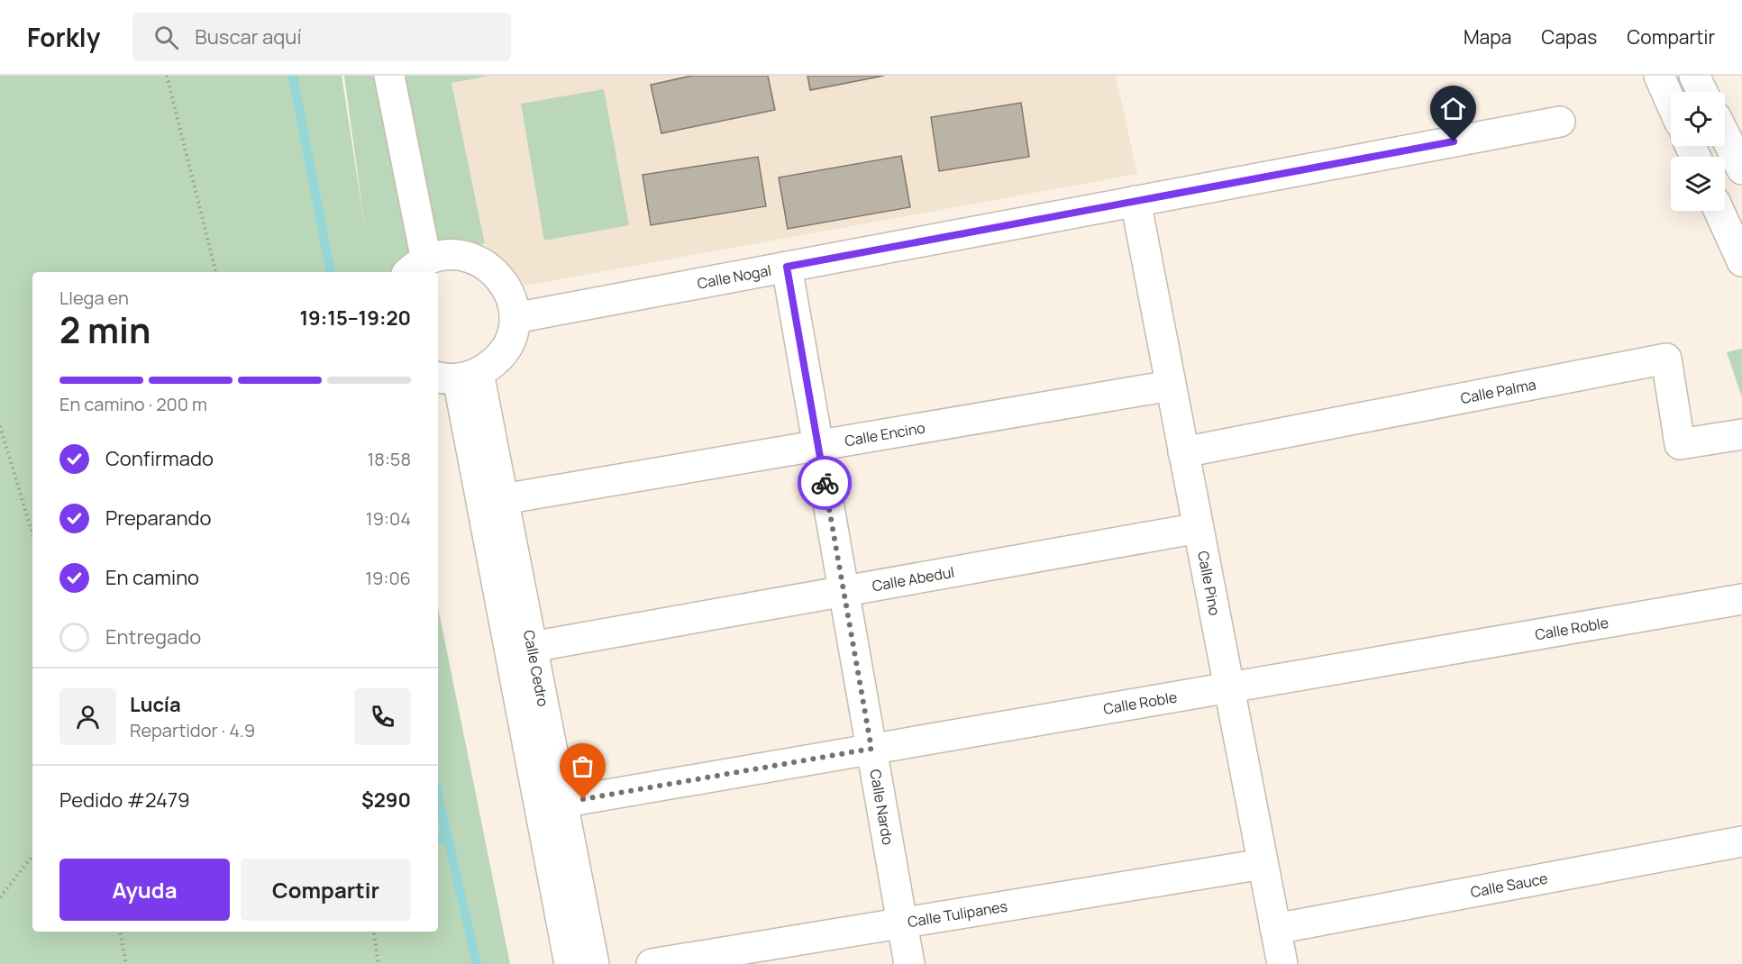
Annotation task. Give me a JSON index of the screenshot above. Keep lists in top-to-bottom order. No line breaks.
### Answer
{"streets":{"street":["Calle Nogal","Calle Palma","Calle Encino","Calle Abedul","Calle Pino","Calle Roble","Calle Cedro","Calle Nardo","Calle Sauce","Calle Tulipanes"]},"crossings":[["Calle Nogal","Calle Pino"],["Calle Nogal","Calle Nardo"],["Calle Palma","Calle Pino"],["Calle Encino","Calle Pino"],["Calle Encino","Calle Cedro"],["Calle Encino","Calle Nardo"],["Calle Abedul","Calle Pino"],["Calle Abedul","Calle Cedro"],["Calle Abedul","Calle Nardo"],["Calle Pino","Calle Roble"],["Calle Pino","Calle Sauce"],["Calle Pino","Calle Tulipanes"],["Calle Roble","Calle Cedro"],["Calle Roble","Calle Nardo"],["Calle Nardo","Calle Tulipanes"]],"page":{"header":"Forkly","search":"Buscar aquí","nav":["Mapa","Capas","Compartir"],"heading":["2 min","Llega en","19:15–19:20"],"panel":["Lucía","Repartidor · 4.9","Pedido #2479","$290"],"bar":"En camino · 200 m","list":[["Confirmado","18:58"],["Preparando","19:04"],["En camino","19:06"],"Entregado"],"buttons":["Ayuda","Compartir"]}}
